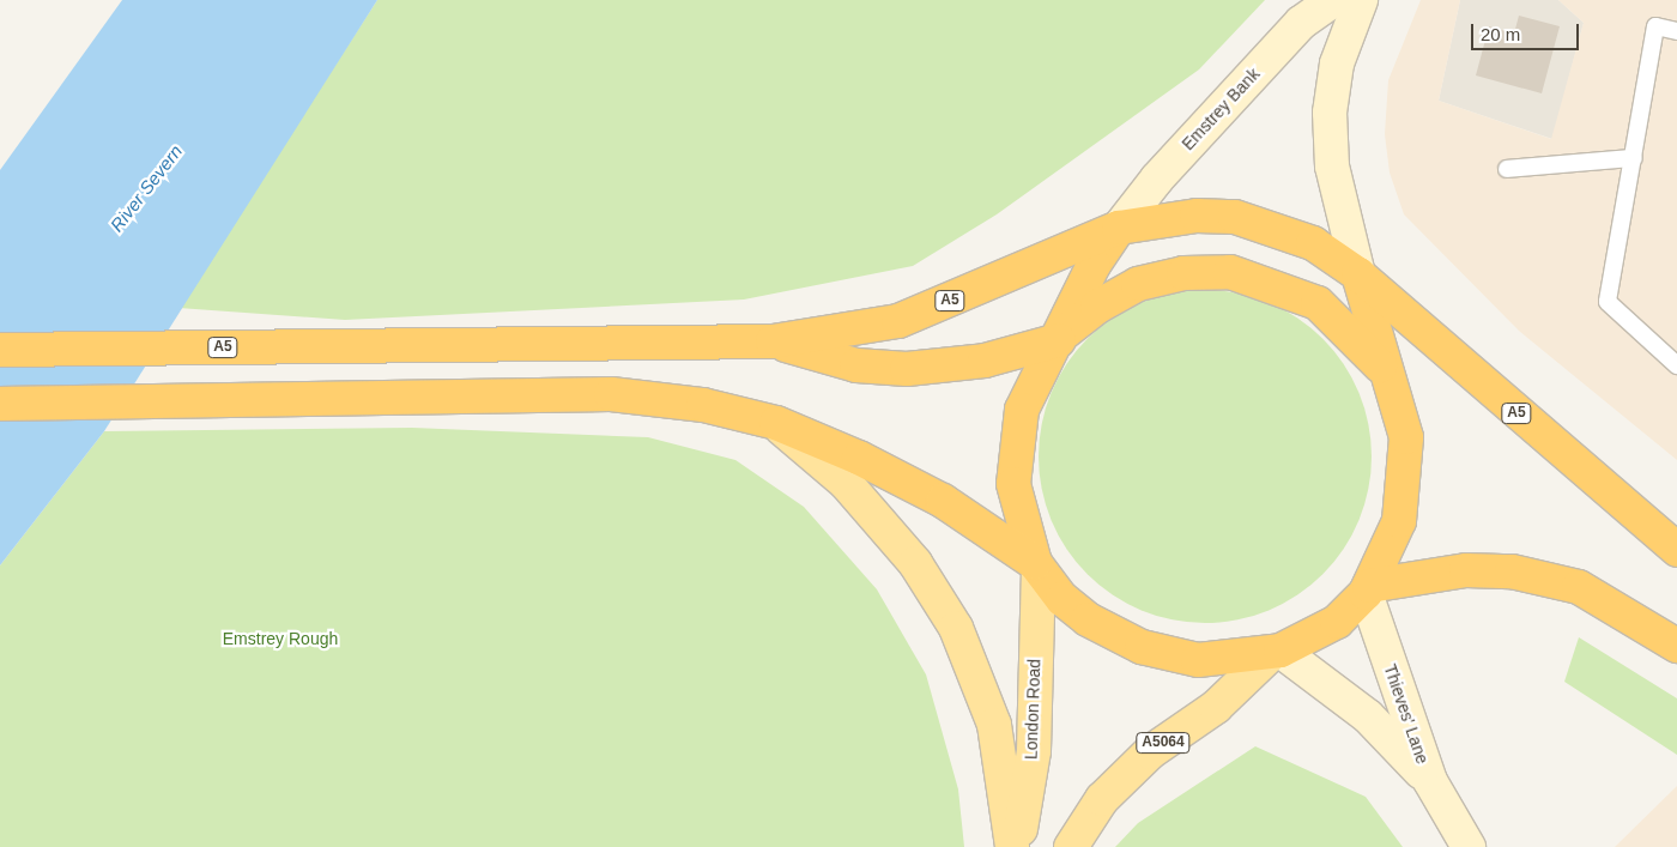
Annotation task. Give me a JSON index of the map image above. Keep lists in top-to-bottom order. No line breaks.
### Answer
{"streets":{"highway":["A5"],"main road":["Emstrey Bank","London Road","Thieves' Lane","A5064"]},"crossings":[["Emstrey Bank","A5"],["Thieves' Lane","A5064"]],"water":["River Severn"],"parks":["Emstrey Rough"],"scale_bar":"20 m"}
